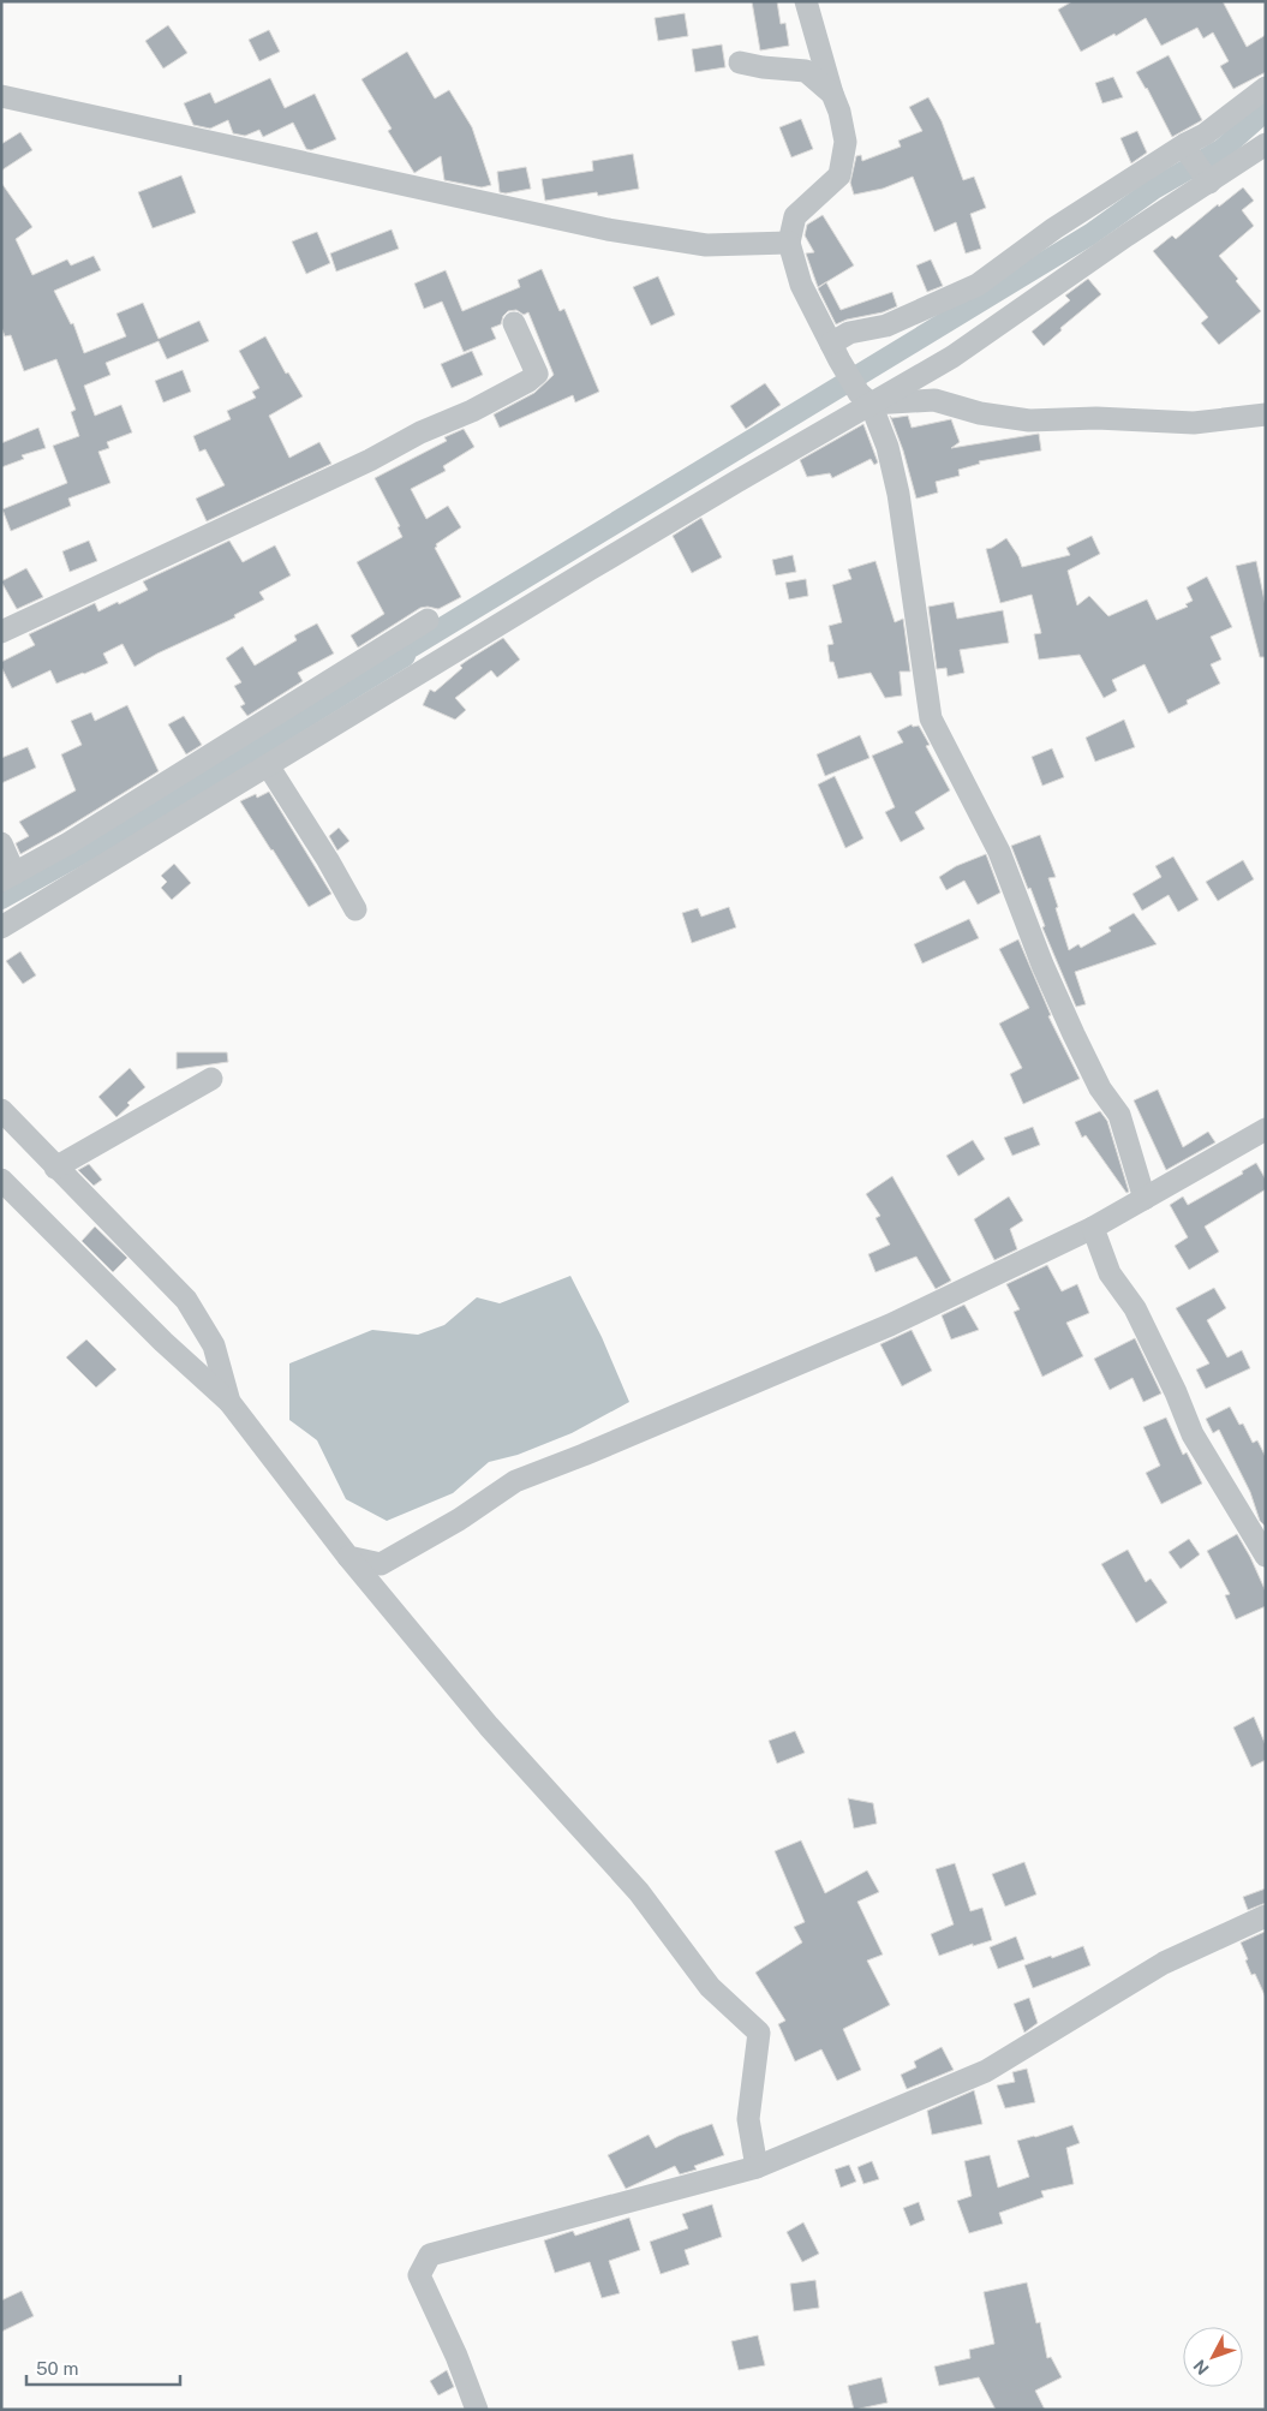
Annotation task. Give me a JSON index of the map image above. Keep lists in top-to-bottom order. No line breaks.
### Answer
{"scale_bar":"50 m","north":"bottom left"}
